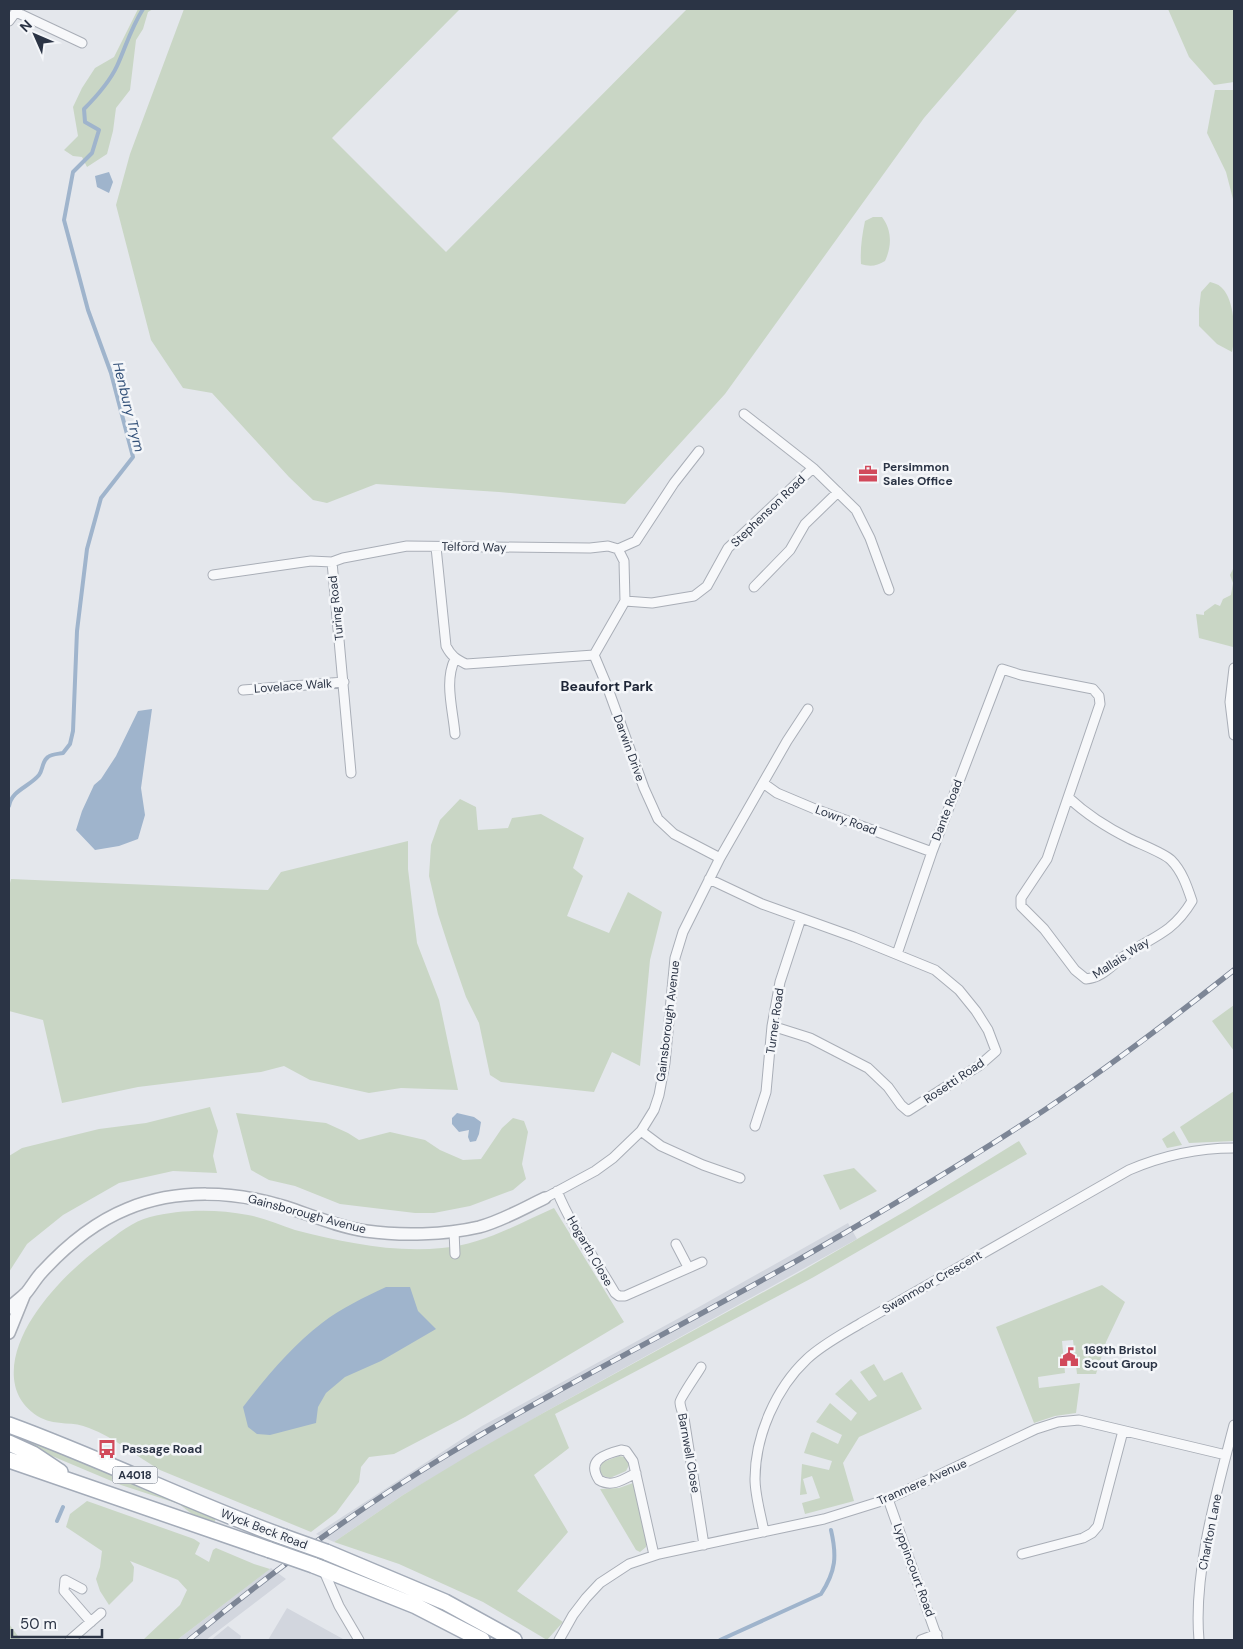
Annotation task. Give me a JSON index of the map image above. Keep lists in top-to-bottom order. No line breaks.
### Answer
{"streets":{"main road":["A4018","Wyck Beck Road"],"street":["Stephenson Road","Telford Way","Turing Road","Lovelace Walk","Darwin Drive","Dante Road","Lowry Road","Mallais Way","Gainsborough Avenue","Turner Road","Rosetti Road","Hogarth Close","Swanmoor Crescent","Barnwell Close","Tranmere Avenue","Charlton Lane","Lyppincourt Road"]},"crossings":[["Telford Way","Turing Road"],["Turing Road","Lovelace Walk"],["Darwin Drive","Gainsborough Avenue"],["Dante Road","Lowry Road"],["Dante Road","Mallais Way"],["Dante Road","Rosetti Road"],["Lowry Road","Gainsborough Avenue"],["Gainsborough Avenue","Rosetti Road"],["Gainsborough Avenue","Hogarth Close"],["Turner Road","Rosetti Road"],["Swanmoor Crescent","Tranmere Avenue"],["Barnwell Close","Tranmere Avenue"],["Tranmere Avenue","Charlton Lane"],["Tranmere Avenue","Lyppincourt Road"]],"districts":["Beaufort Park"],"water":["Henbury Trym"],"places":{"office":["Persimmon Sales Office"],"public building":["169th Bristol Scout Group"],"bus stop":["Passage Road"]},"scale_bar":"50 m","north":"top left"}
